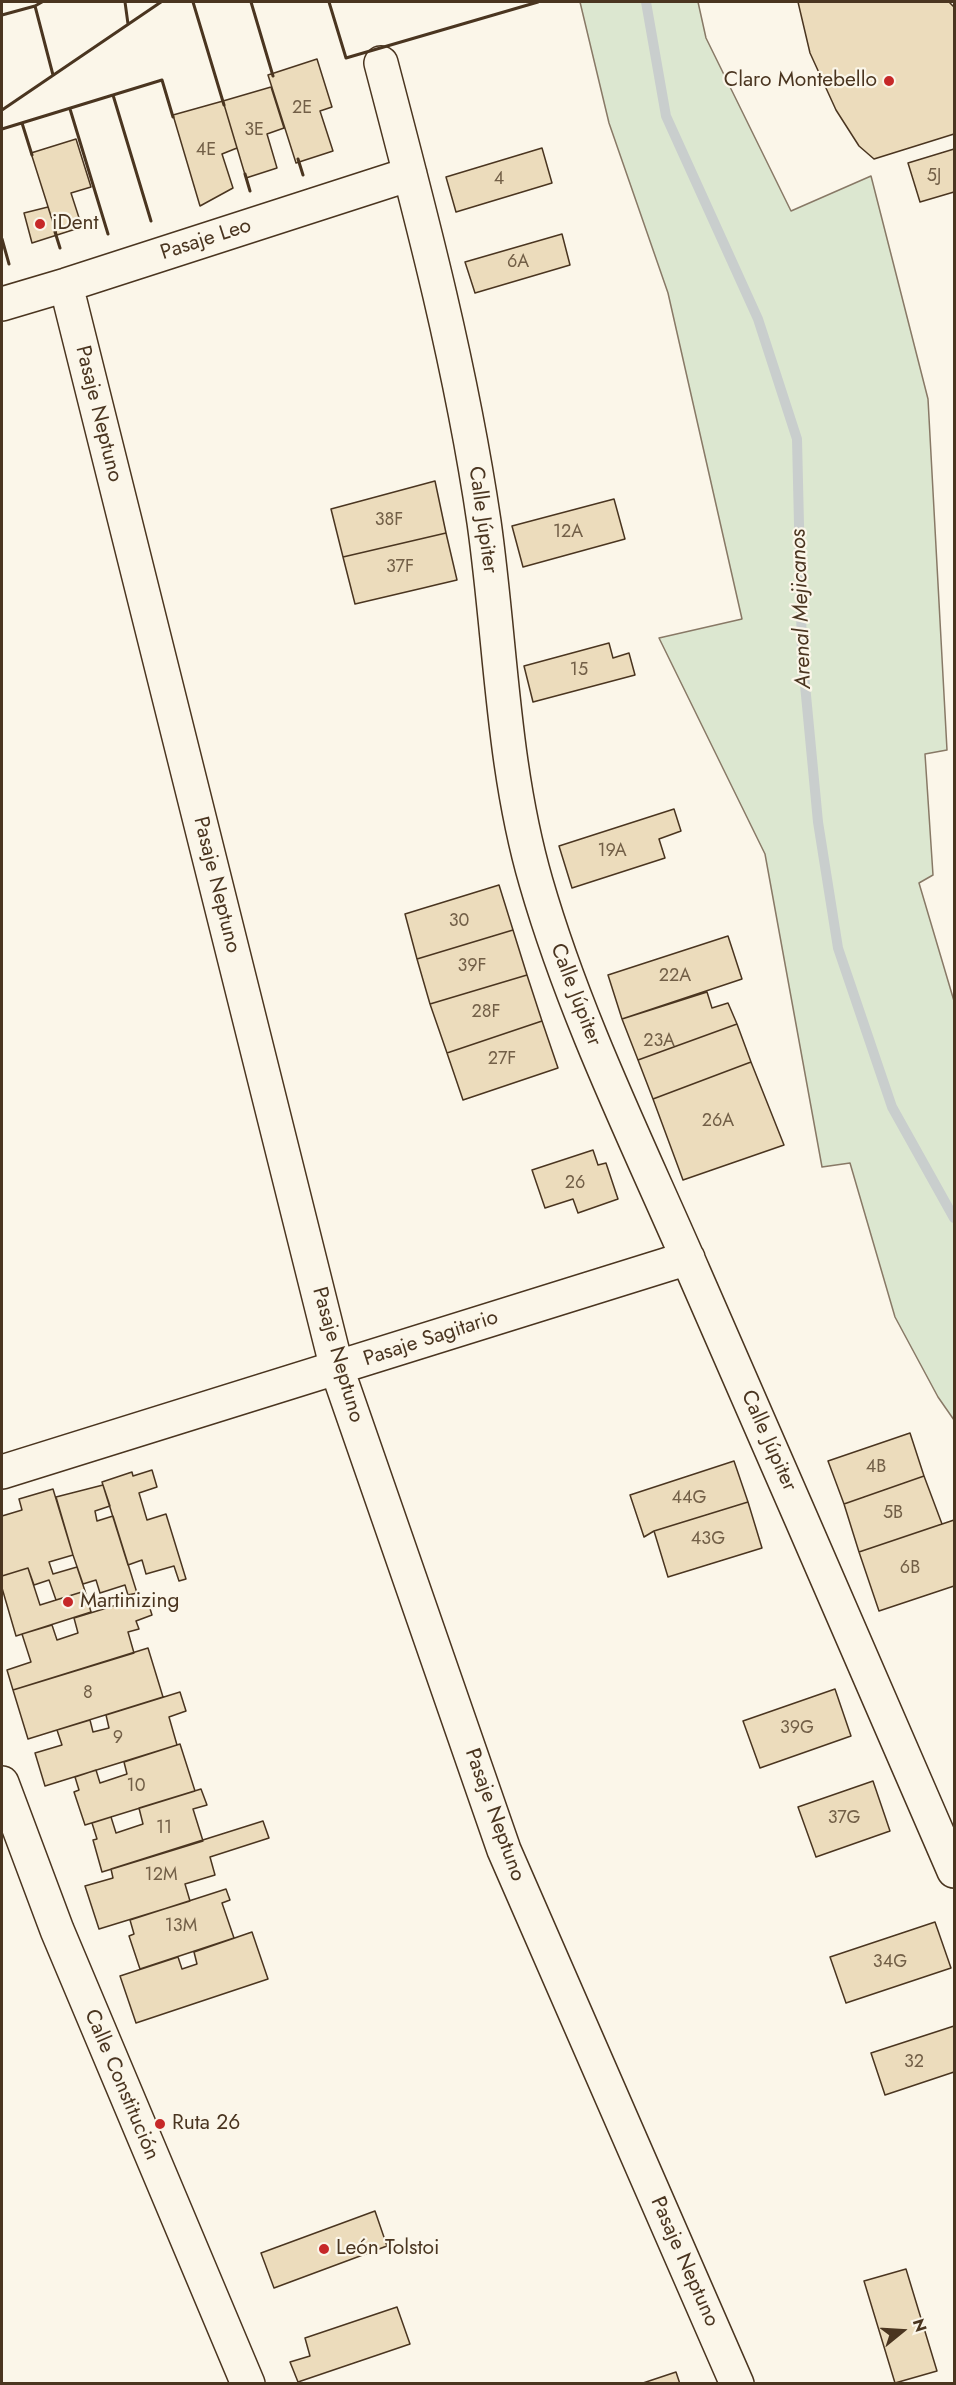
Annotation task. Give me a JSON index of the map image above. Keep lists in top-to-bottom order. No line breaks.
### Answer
{"streets":{"street":["Pasaje Leo","Pasaje Neptuno","Calle Júpiter","Pasaje Sagitario","Calle Constitución"]},"crossings":[["Pasaje Leo","Pasaje Neptuno"],["Pasaje Leo","Calle Júpiter"],["Pasaje Neptuno","Pasaje Sagitario"],["Calle Júpiter","Pasaje Sagitario"]],"water":["Arenal Mejicanos"],"places":["Claro Montebello","iDent","Martinizing","Ruta 26","León Tolstoi"],"house_numbers":["2E","3E","4E","5J","4","6A","38F","12A","37F","15","19A","30","39F","22A","28F","23A","27F","26A","26","4B","44G","5B","43G","6B","8","39G","9","10","37G","11","12M","13M","34G","32"],"north":"right"}
